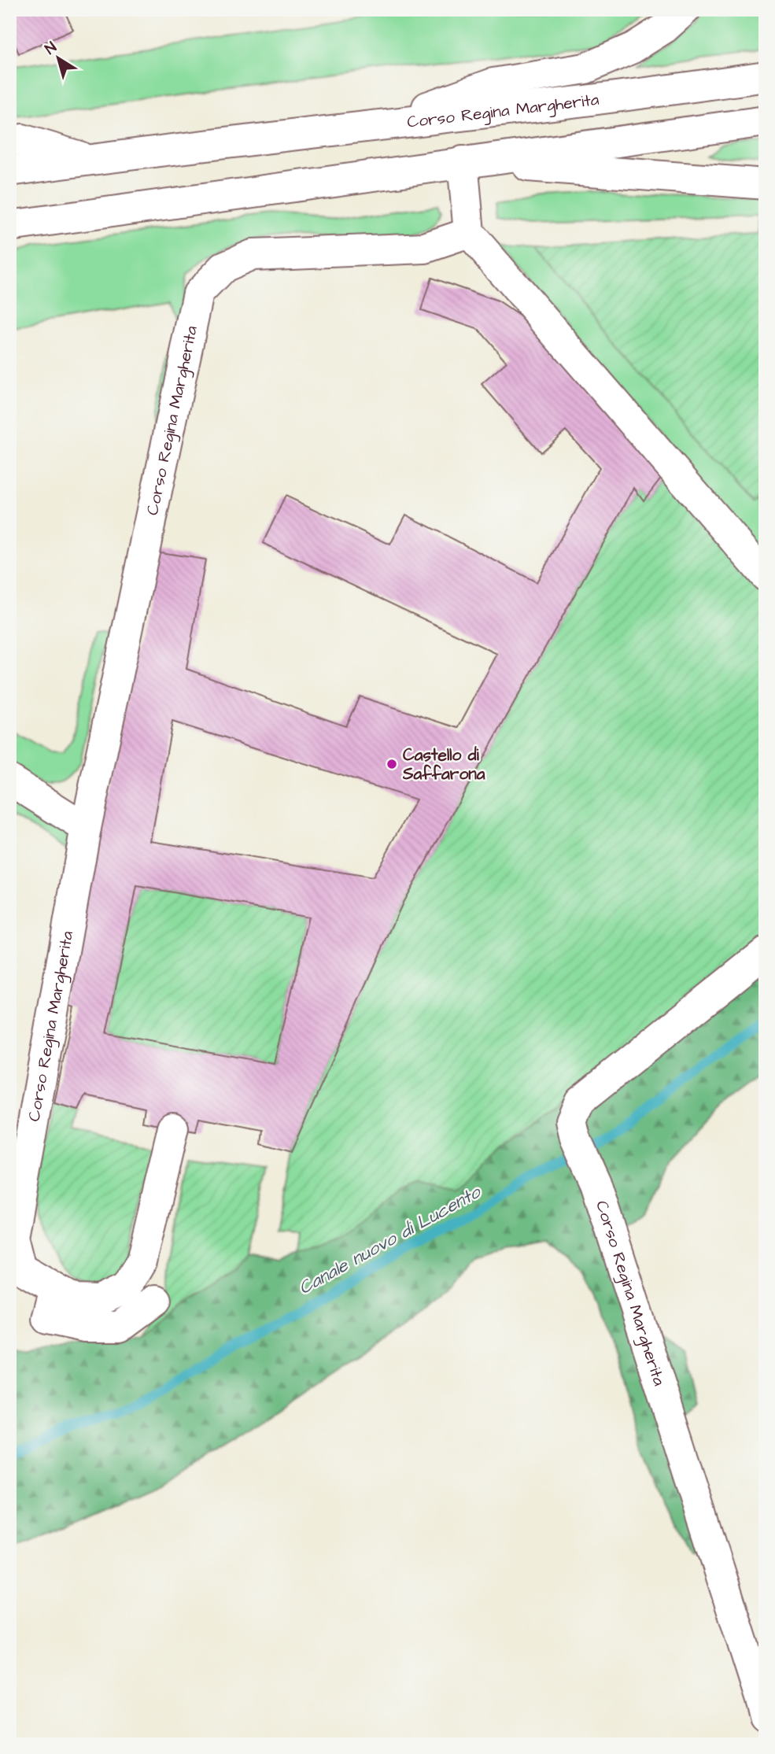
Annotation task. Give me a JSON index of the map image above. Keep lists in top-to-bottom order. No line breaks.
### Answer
{"streets":{"street":["Corso Regina Margherita"]},"water":["Canale nuovo di Lucento"],"places":["Castello di Saffarona"],"north":"top left"}
